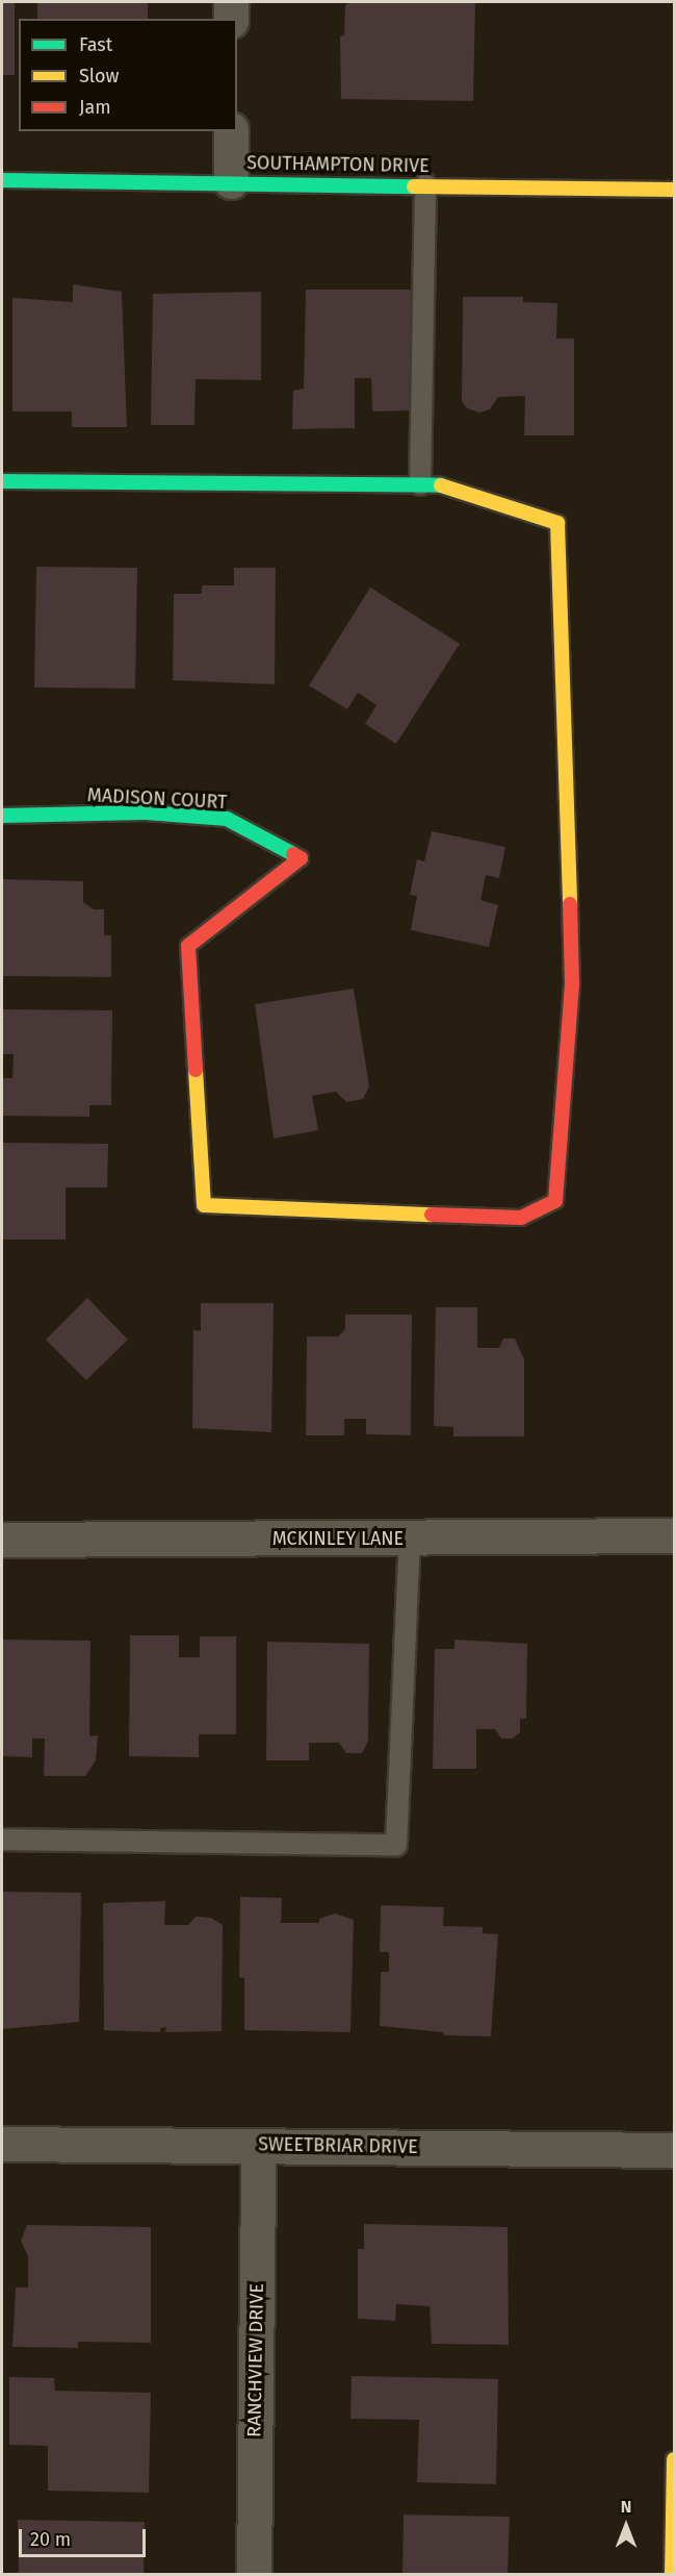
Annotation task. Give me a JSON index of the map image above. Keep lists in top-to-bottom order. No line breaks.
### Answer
{"streets":{"street":["SOUTHAMPTON DRIVE","MADISON COURT","MCKINLEY LANE","SWEETBRIAR DRIVE","RANCHVIEW DRIVE"]},"crossings":[["SWEETBRIAR DRIVE","RANCHVIEW DRIVE"]],"legend":["Fast","Slow","Jam"],"scale_bar":"20 m","north":"top"}
